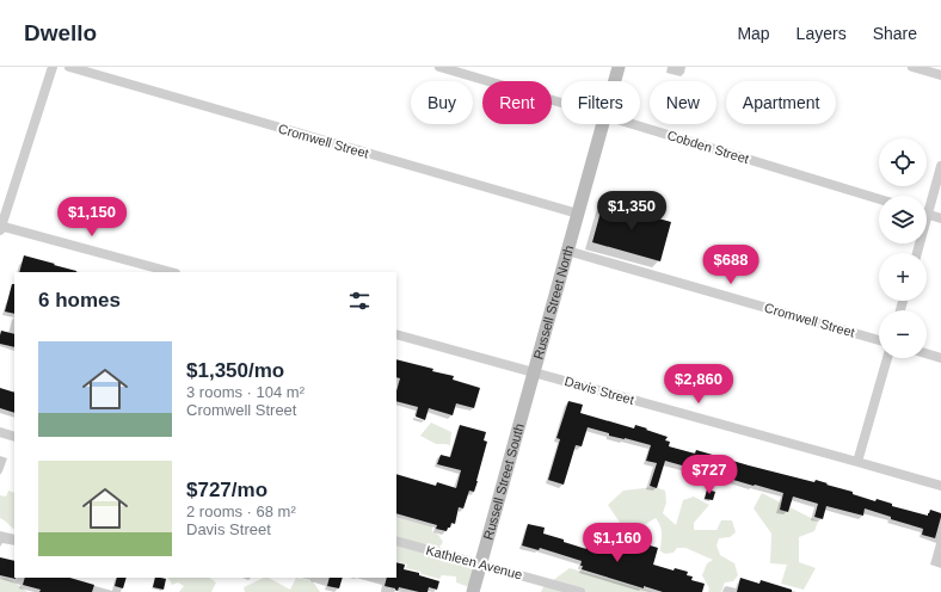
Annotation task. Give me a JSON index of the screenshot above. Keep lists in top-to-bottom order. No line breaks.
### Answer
{"streets":{"street":["Cromwell Street","Cobden Street","Russell Street North","Davis Street","Russell Street South","Kathleen Avenue"]},"crossings":[["Cromwell Street","Russell Street North"],["Russell Street North","Davis Street"],["Russell Street North","Russell Street South"],["Davis Street","Russell Street South"],["Russell Street South","Kathleen Avenue"]],"page":{"header":"Dwello","nav":["Map","Layers","Share"],"chip":["Buy","Rent","Filters","New","Apartment"],"map_buttons":["+","−"],"price":["$1,350","$1,150","$688","$2,860","$727","$1,160"],"heading":"6 homes","list":[{"name":"$1,350/mo","note":"3 rooms · 104 m² · Cromwell Street"},{"name":"$727/mo","note":"2 rooms · 68 m² · Davis Street"}]}}
